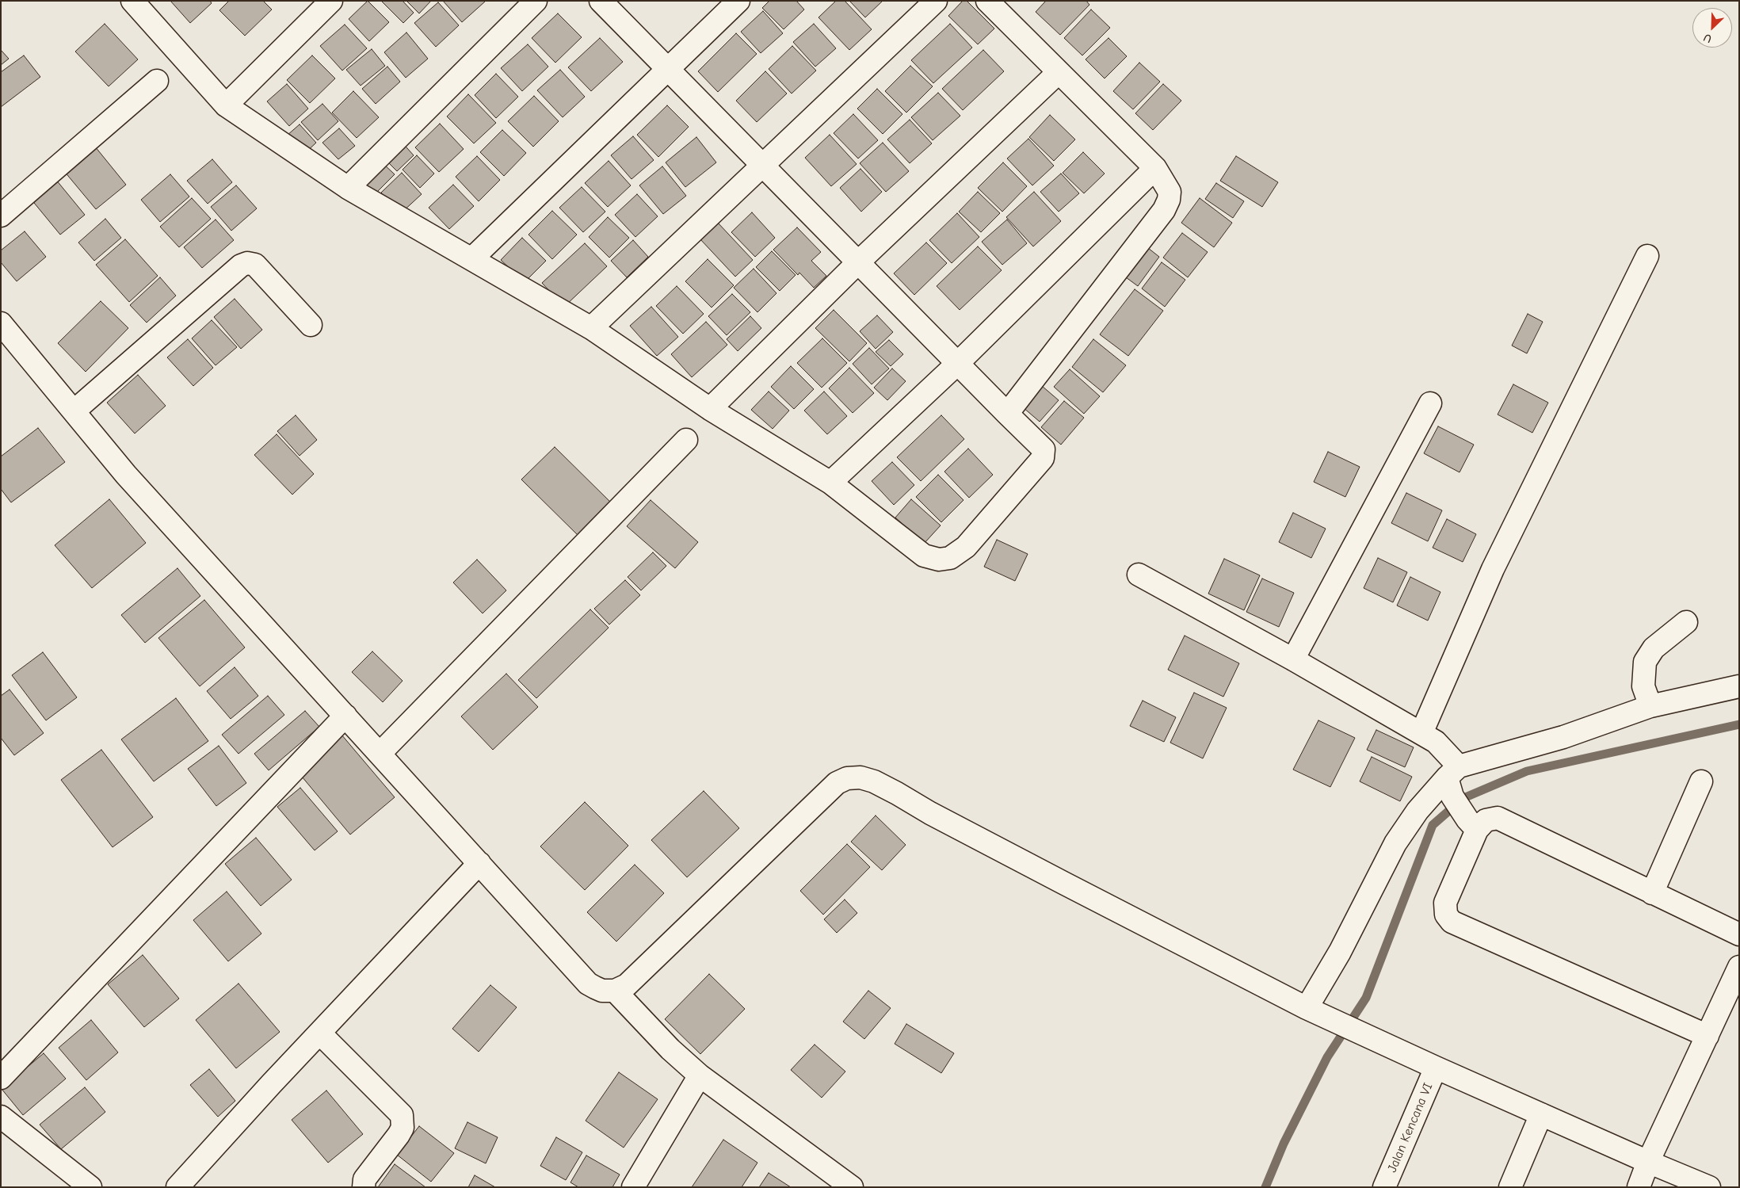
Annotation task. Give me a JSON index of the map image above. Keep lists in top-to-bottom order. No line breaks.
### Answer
{"streets":{"street":["Jalan Kencana VI"]},"north":"bottom left"}
